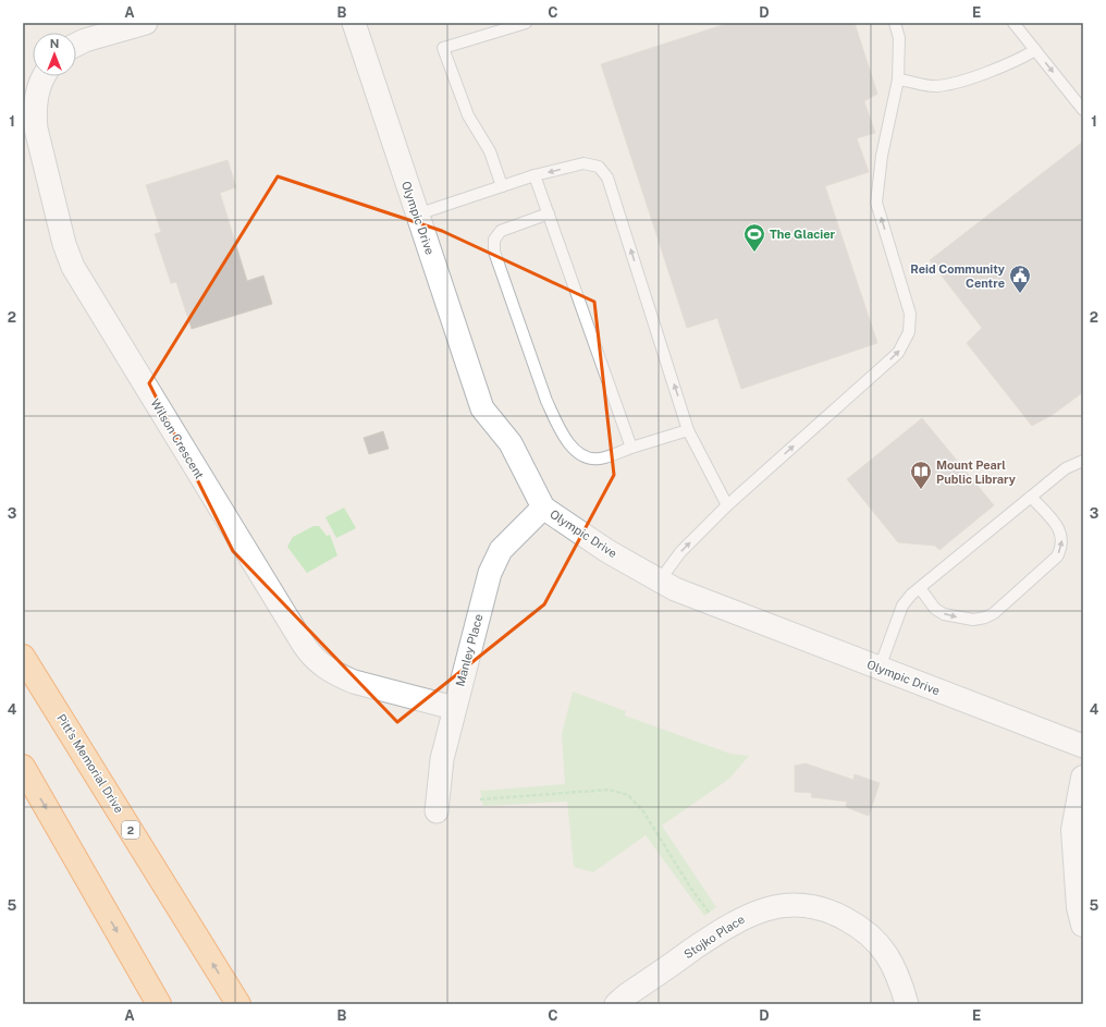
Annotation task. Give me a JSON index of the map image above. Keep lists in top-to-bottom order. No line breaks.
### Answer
{"streets":{"highway":["Pitt's Memorial Drive","2"],"street":["Olympic Drive","Wilson Crescent","Manley Place","Stojko Place"]},"crossings":[["Olympic Drive","Manley Place"],["Wilson Crescent","Manley Place"]],"places":{"sports":["The Glacier"],"public building":["Reid Community Centre"],"library":["Mount Pearl Public Library"]},"north":"top","grid":{"columns":["A","B","C","D","E"],"rows":["1","2","3","4","5"]}}
